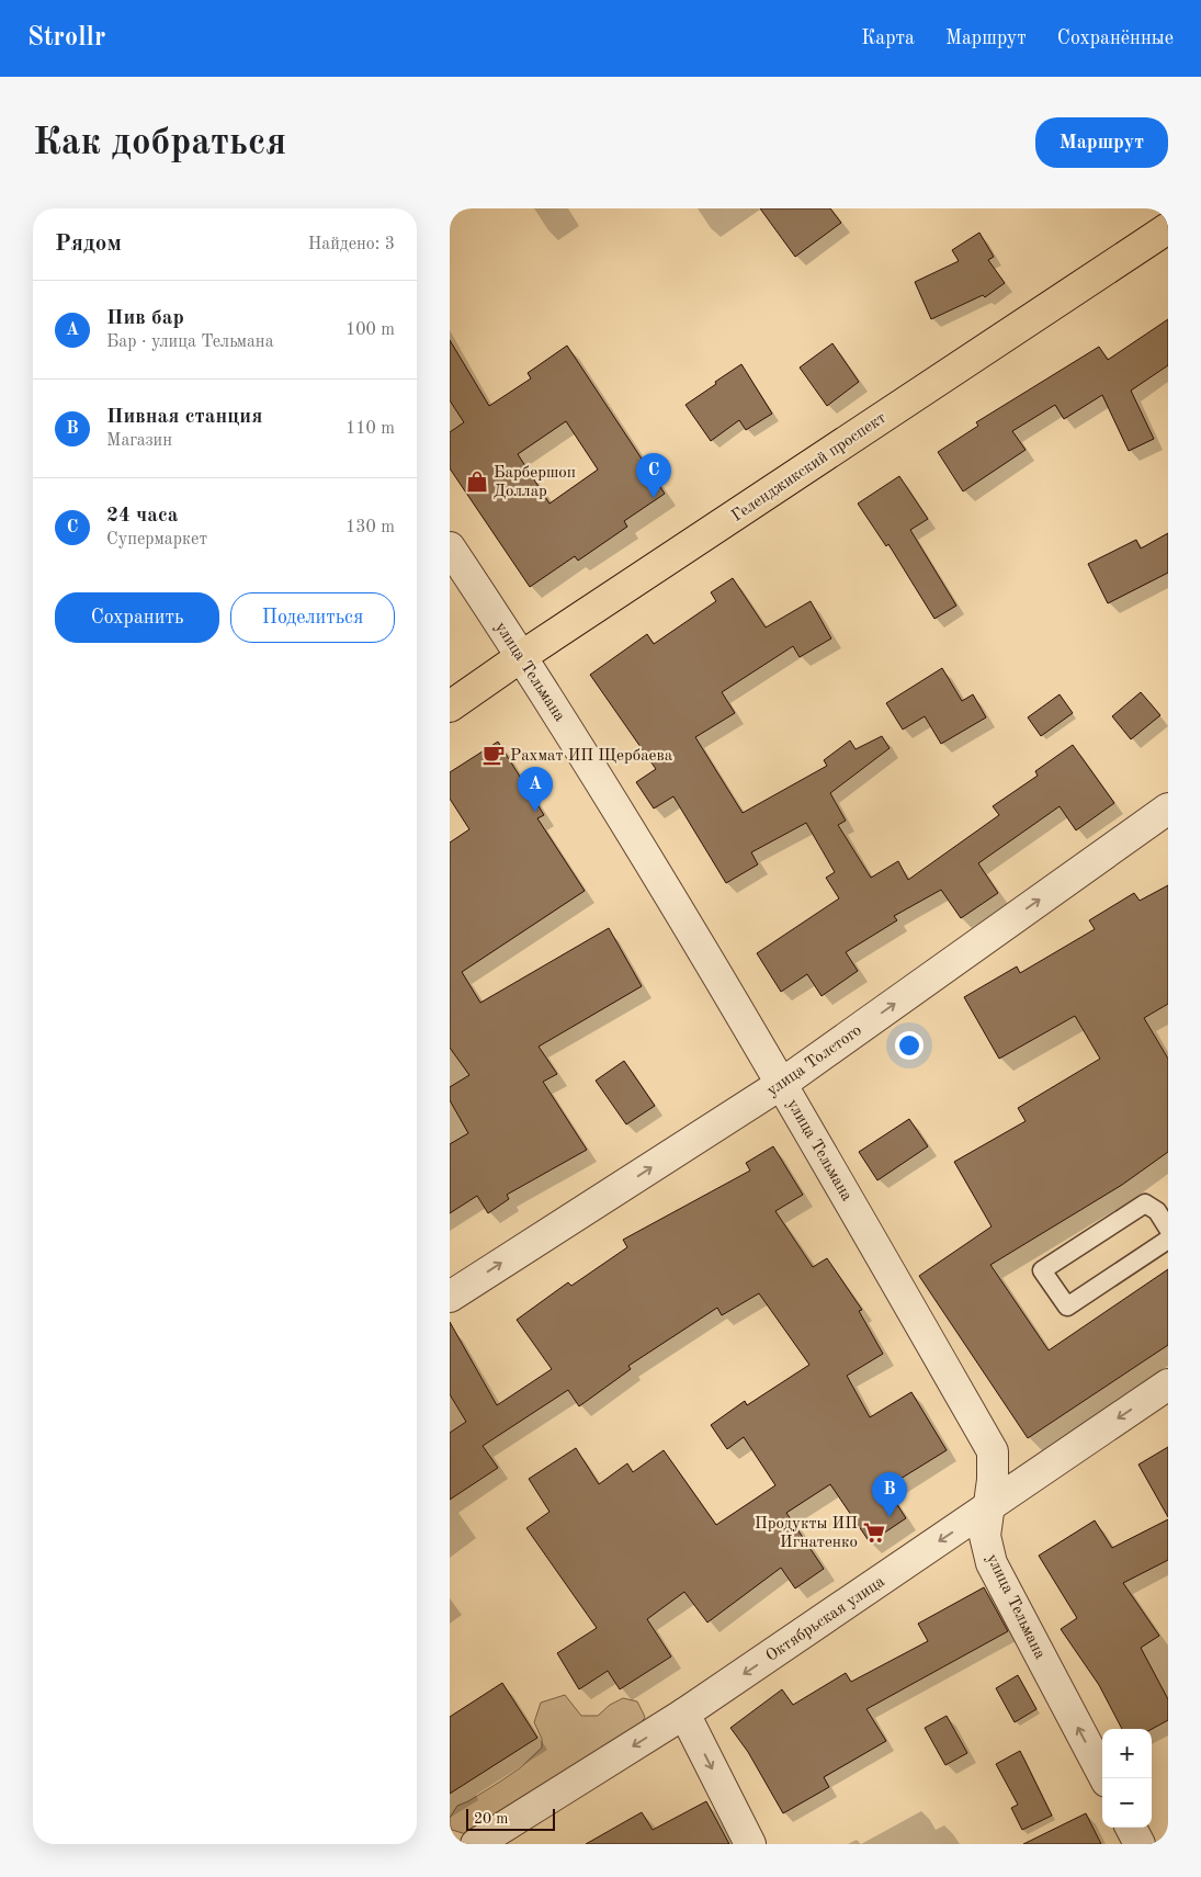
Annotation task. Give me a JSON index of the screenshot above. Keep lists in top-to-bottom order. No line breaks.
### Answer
{"streets":{"main road":["Геленджикский проспект"],"street":["улица Тельмана","улица Толстого","Октябрьская улица"]},"crossings":[["Геленджикский проспект","улица Тельмана"],["улица Тельмана","улица Толстого"],["улица Тельмана","Октябрьская улица"]],"one_way":["улица Толстого","Октябрьская улица"],"places":{"shop":["Барбершоп Доллар"],"cafe":["Рахмат ИП Щербаева"],"supermarket":["Продукты ИП Игнатенко"]},"scale_bar":"20 m","page":{"header":"Strollr","nav":["Карта","Маршрут","Сохранённые"],"buttons":["Маршрут",["Сохранить","Поделиться"]],"title":"Как добраться","heading":["Рядом","Найдено: 3"],"list":[{"mark":"A","name":"Пив бар","note":"Бар · улица Тельмана","value":"100 m"},{"mark":"B","name":"Пивная станция","note":"Магазин","value":"110 m"},{"mark":"C","name":"24 часа","note":"Супермаркет","value":"130 m"}],"pins":["C","A","B"],"map_buttons":["+","−"],"scale":"20 m"}}
